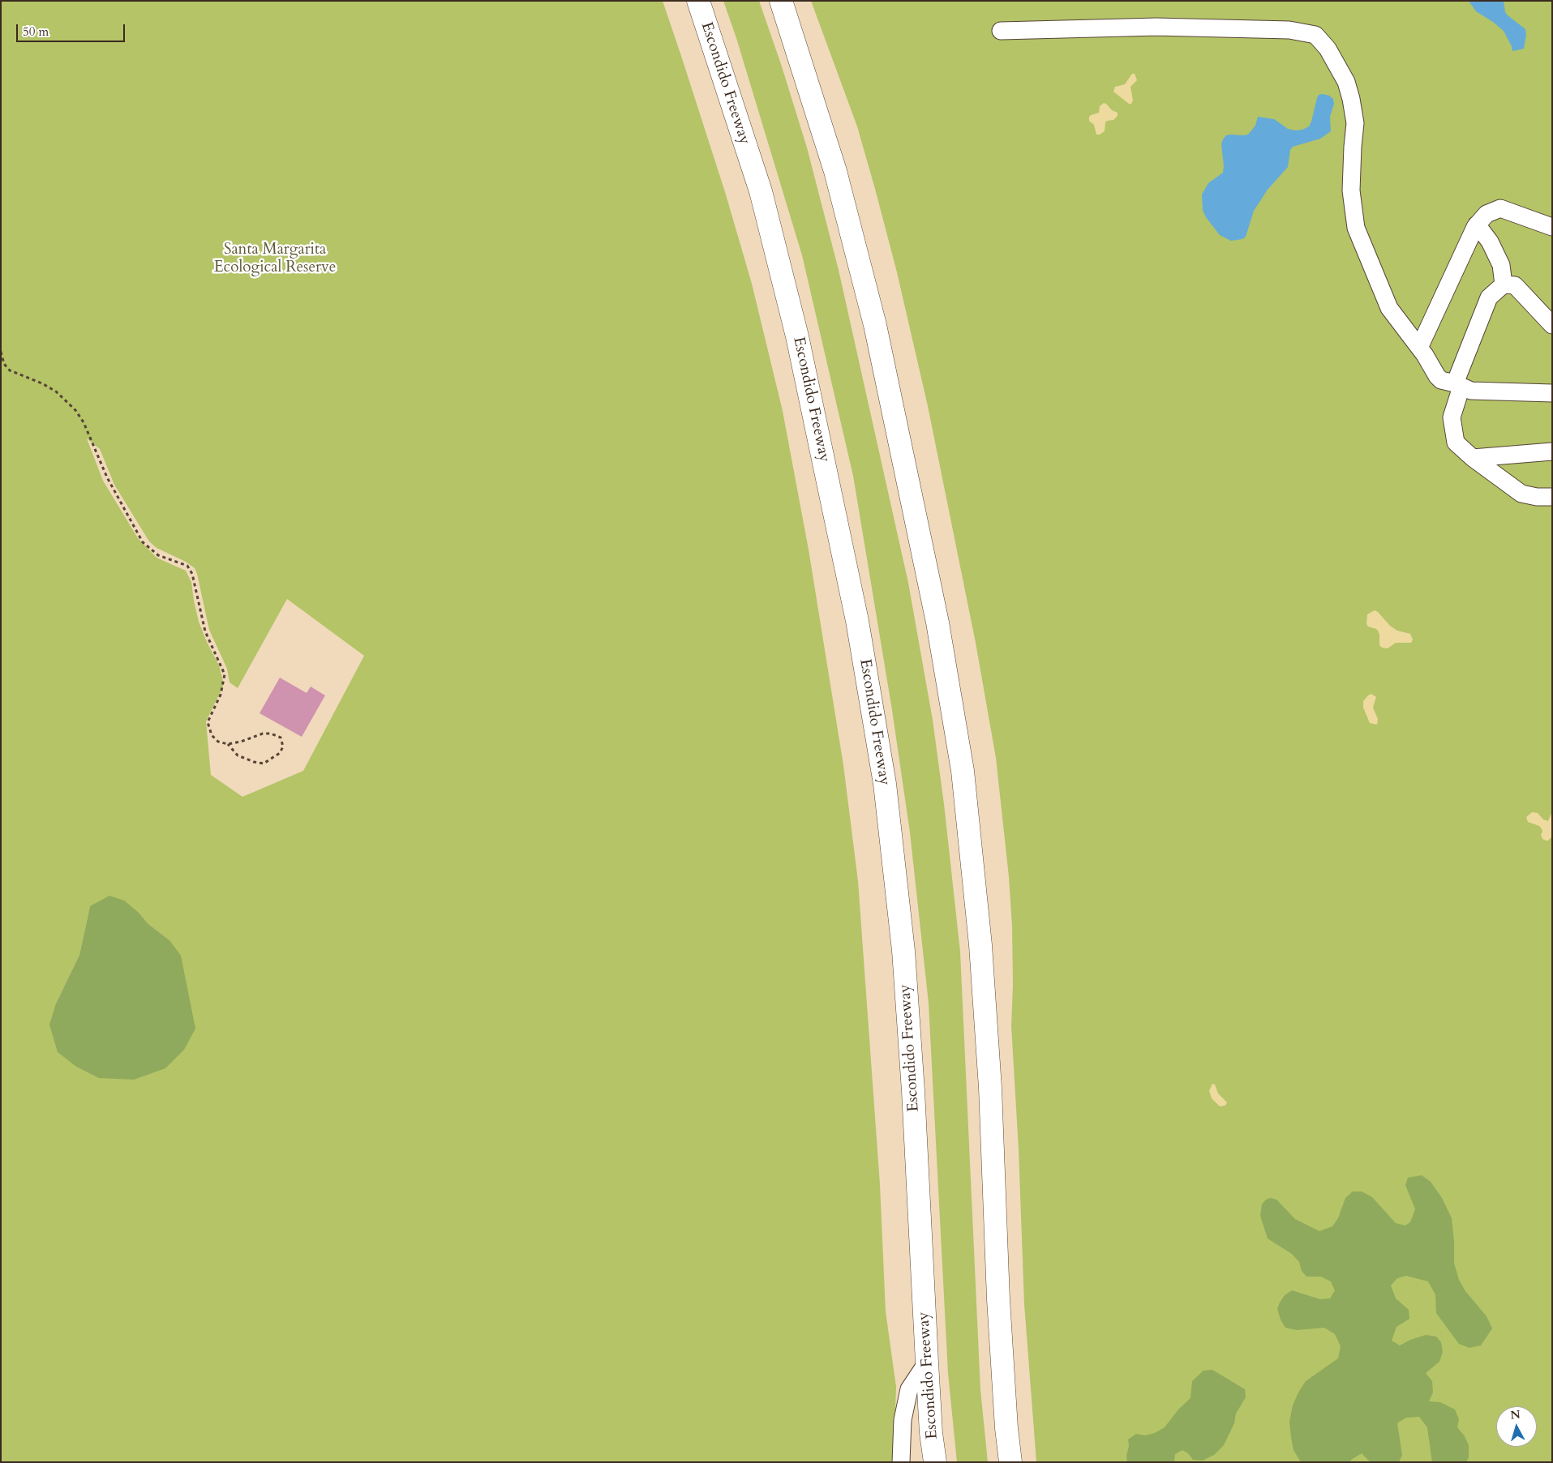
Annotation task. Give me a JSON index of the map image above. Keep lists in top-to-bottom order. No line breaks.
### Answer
{"streets":{"highway":["Escondido Freeway"]},"parks":["Santa Margarita Ecological Reserve"],"scale_bar":"50 m","north":"top"}
